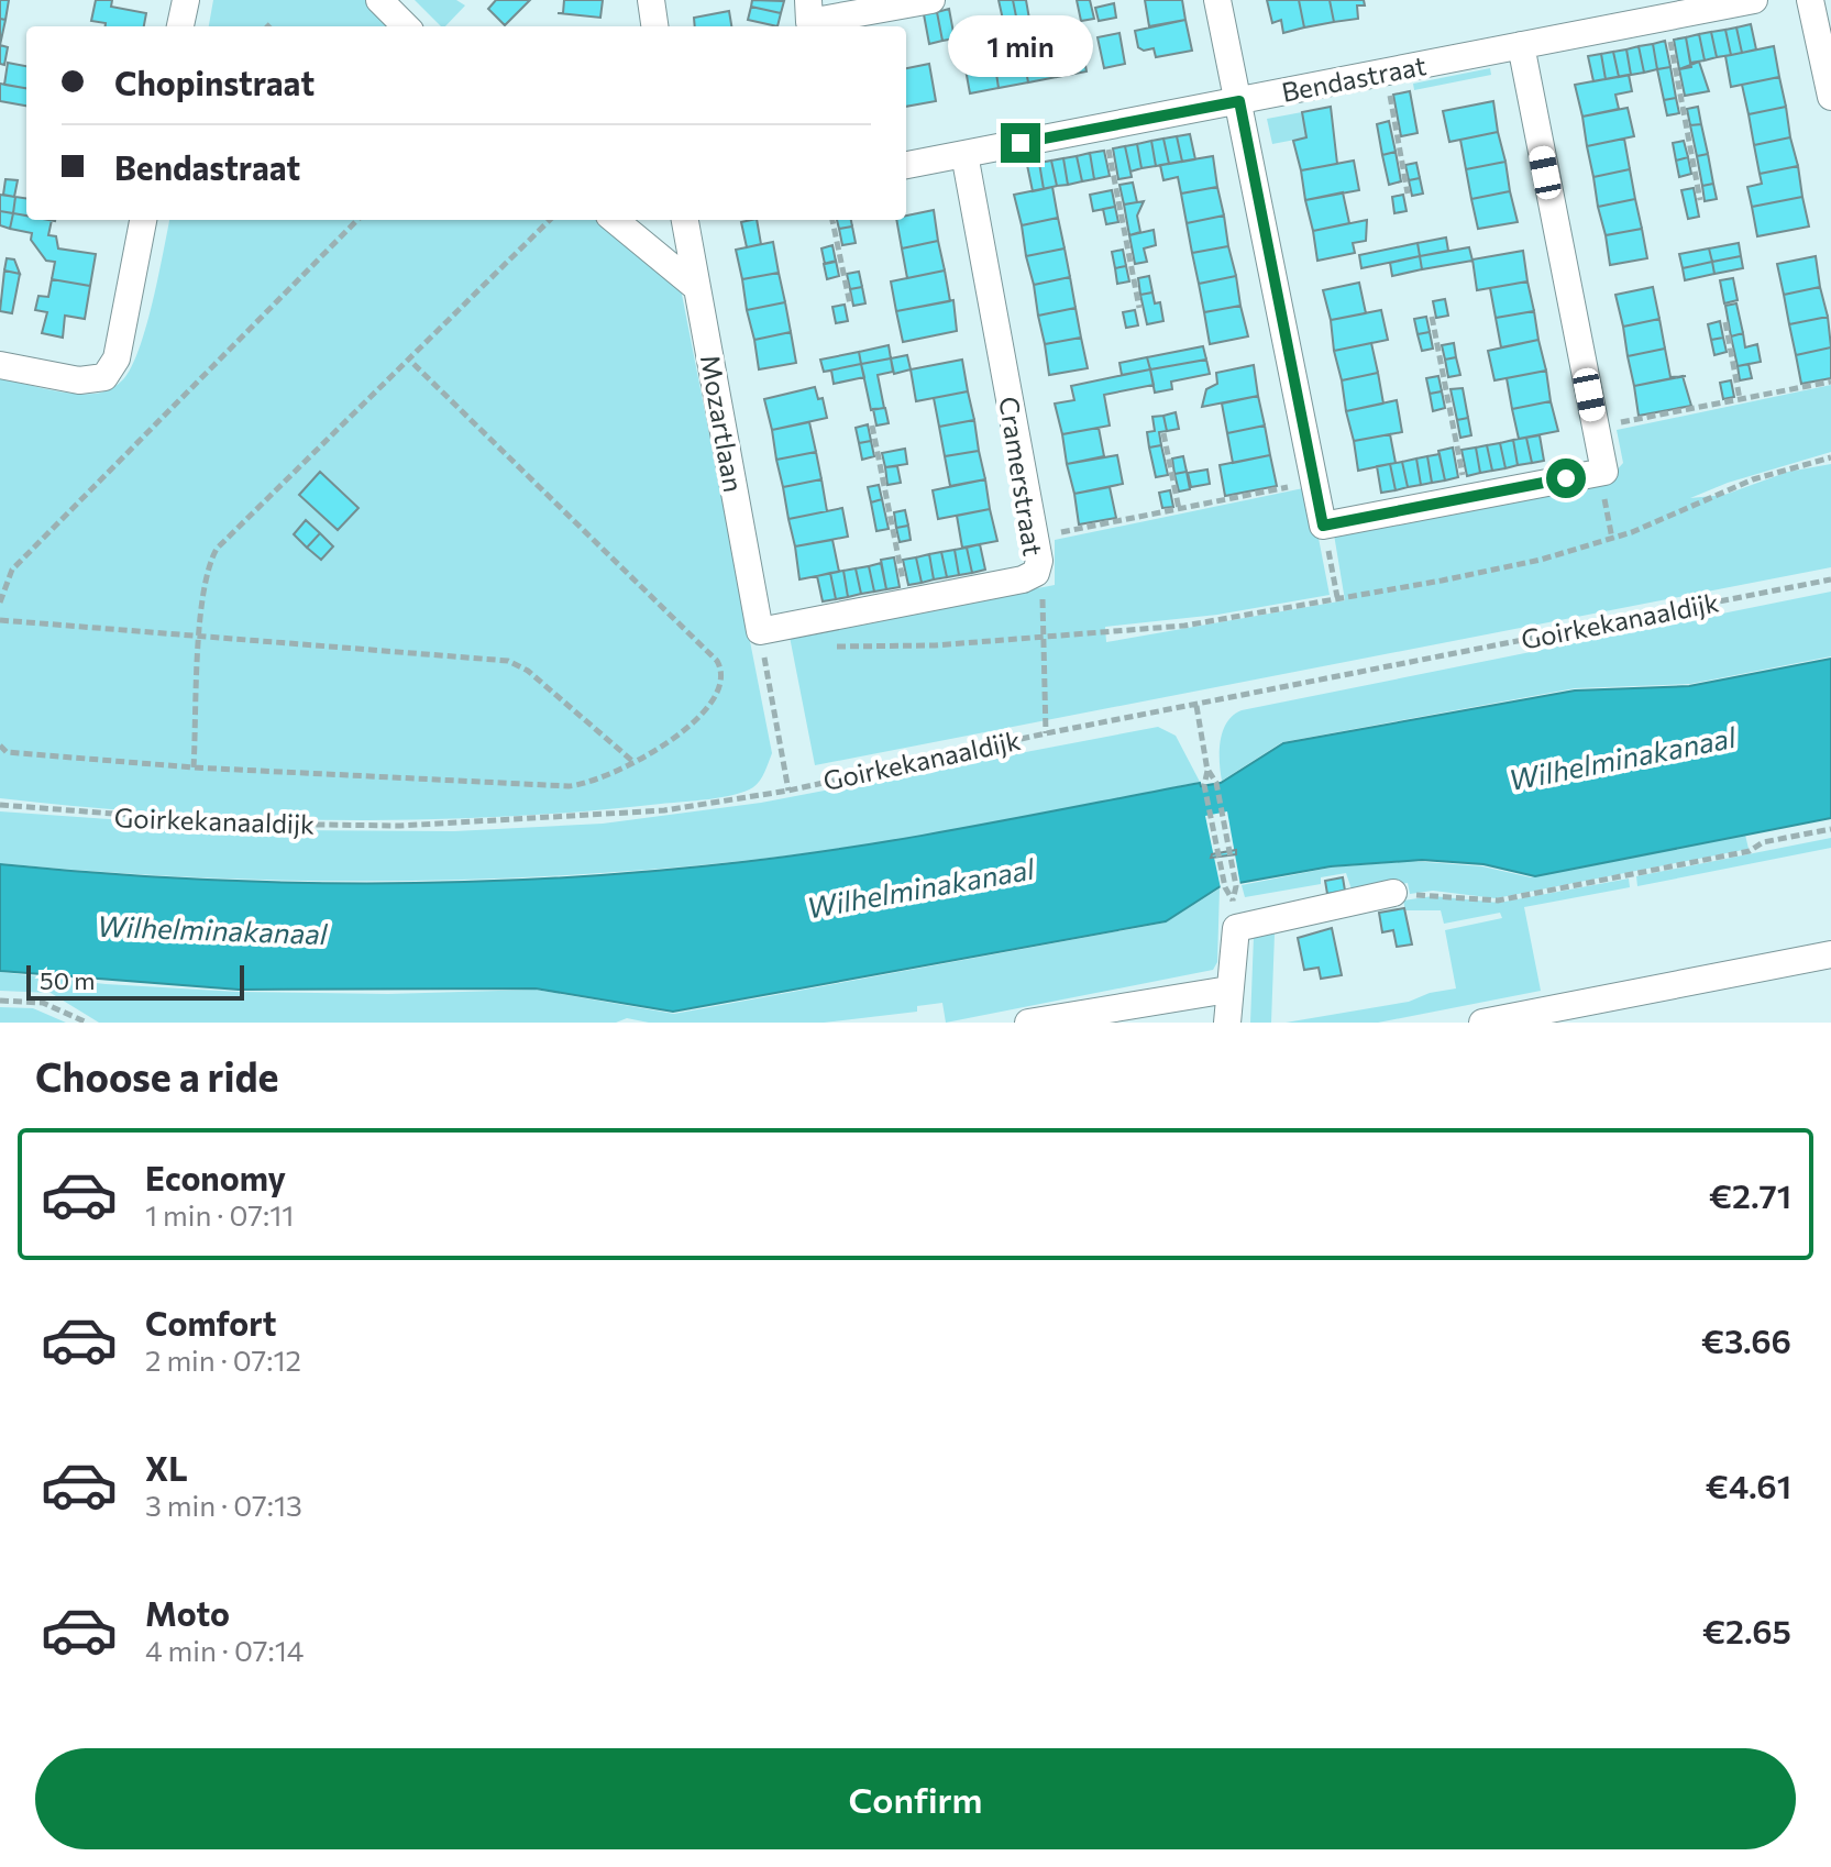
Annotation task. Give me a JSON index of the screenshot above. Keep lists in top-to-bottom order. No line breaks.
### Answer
{"streets":{"street":["Bendastraat","Mozartlaan","Cramerstraat"],"path":["Goirkekanaaldijk"]},"crossings":[["Bendastraat","Cramerstraat"],["Mozartlaan","Cramerstraat"]],"water":["Wilhelminakanaal"],"scale_bar":"50 m","page":{"bubble":"1 min","banner":["Chopinstraat","Bendastraat"],"scale":"50 m","heading":"Choose a ride","list":[{"name":"Economy","note":"1 min · 07:11","value":"€2.71"},{"name":"Comfort","note":"2 min · 07:12","value":"€3.66"},{"name":"XL","note":"3 min · 07:13","value":"€4.61"},{"name":"Moto","note":"4 min · 07:14","value":"€2.65"}],"buttons":"Confirm"}}
